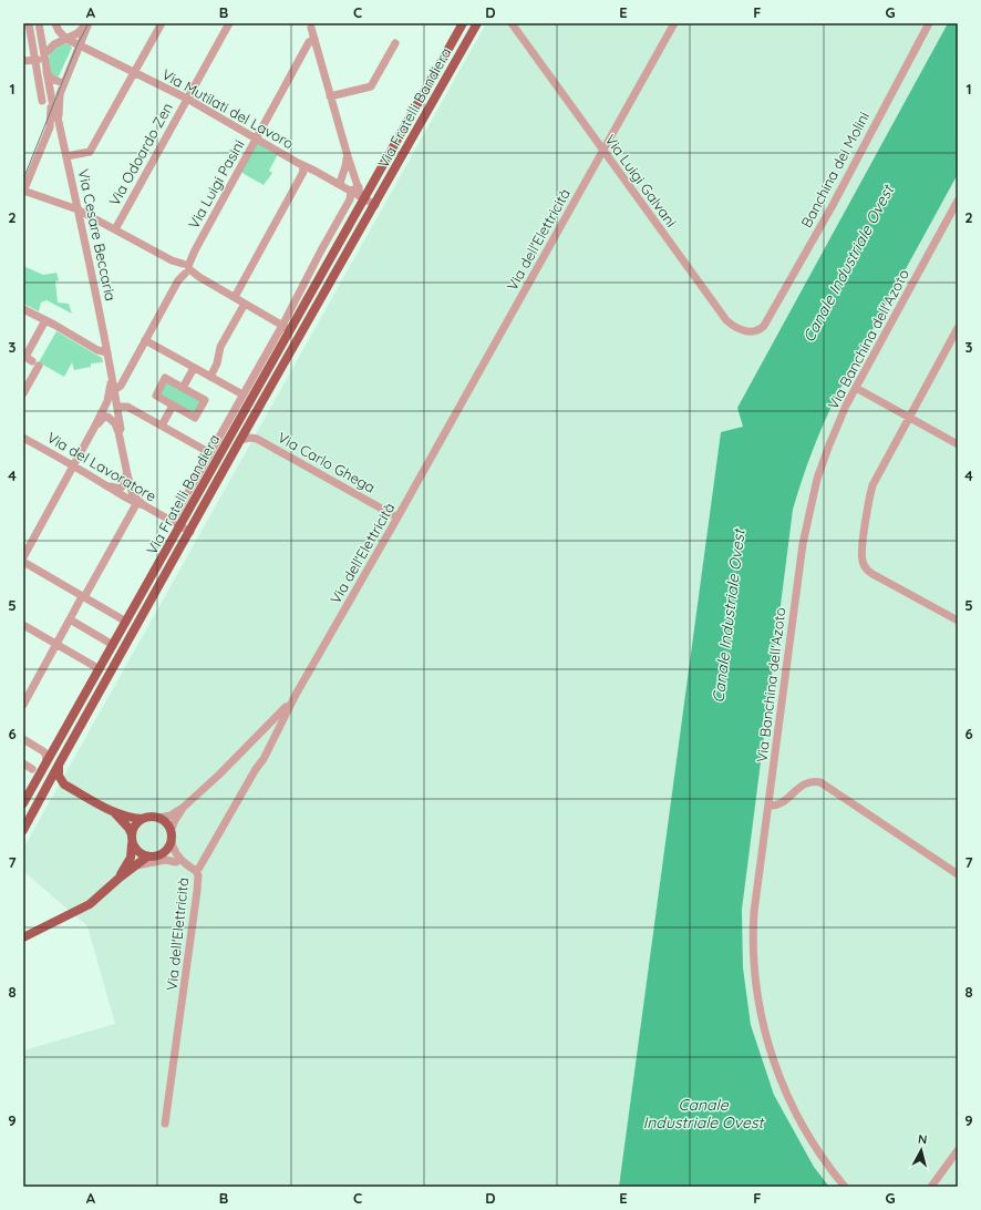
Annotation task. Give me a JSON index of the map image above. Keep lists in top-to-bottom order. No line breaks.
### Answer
{"streets":{"main road":["Via Fratelli Bandiera"],"street":["Via Mutilati del Lavoro","Via Odoardo Zen","Banchina dei Molini","Via Luigi Galvani","Via Luigi Pasini","Via Cesare Beccaria","Via dell'Elettricità","Via Banchina dell'Azoto","Via Carlo Ghega","Via del Lavoratore"]},"crossings":[["Via Fratelli Bandiera","Via Carlo Ghega"],["Via Fratelli Bandiera","Via del Lavoratore"],["Via Mutilati del Lavoro","Via Odoardo Zen"],["Via Mutilati del Lavoro","Via Luigi Pasini"],["Banchina dei Molini","Via Luigi Galvani"],["Via Luigi Galvani","Via dell'Elettricità"],["Via Luigi Pasini","Via Cesare Beccaria"],["Via Cesare Beccaria","Via del Lavoratore"],["Via dell'Elettricità","Via Carlo Ghega"]],"water":["Canale Industriale Ovest"],"north":"top","grid":{"columns":["A","B","C","D","E","F","G"],"rows":["1","2","3","4","5","6","7","8","9"]}}
